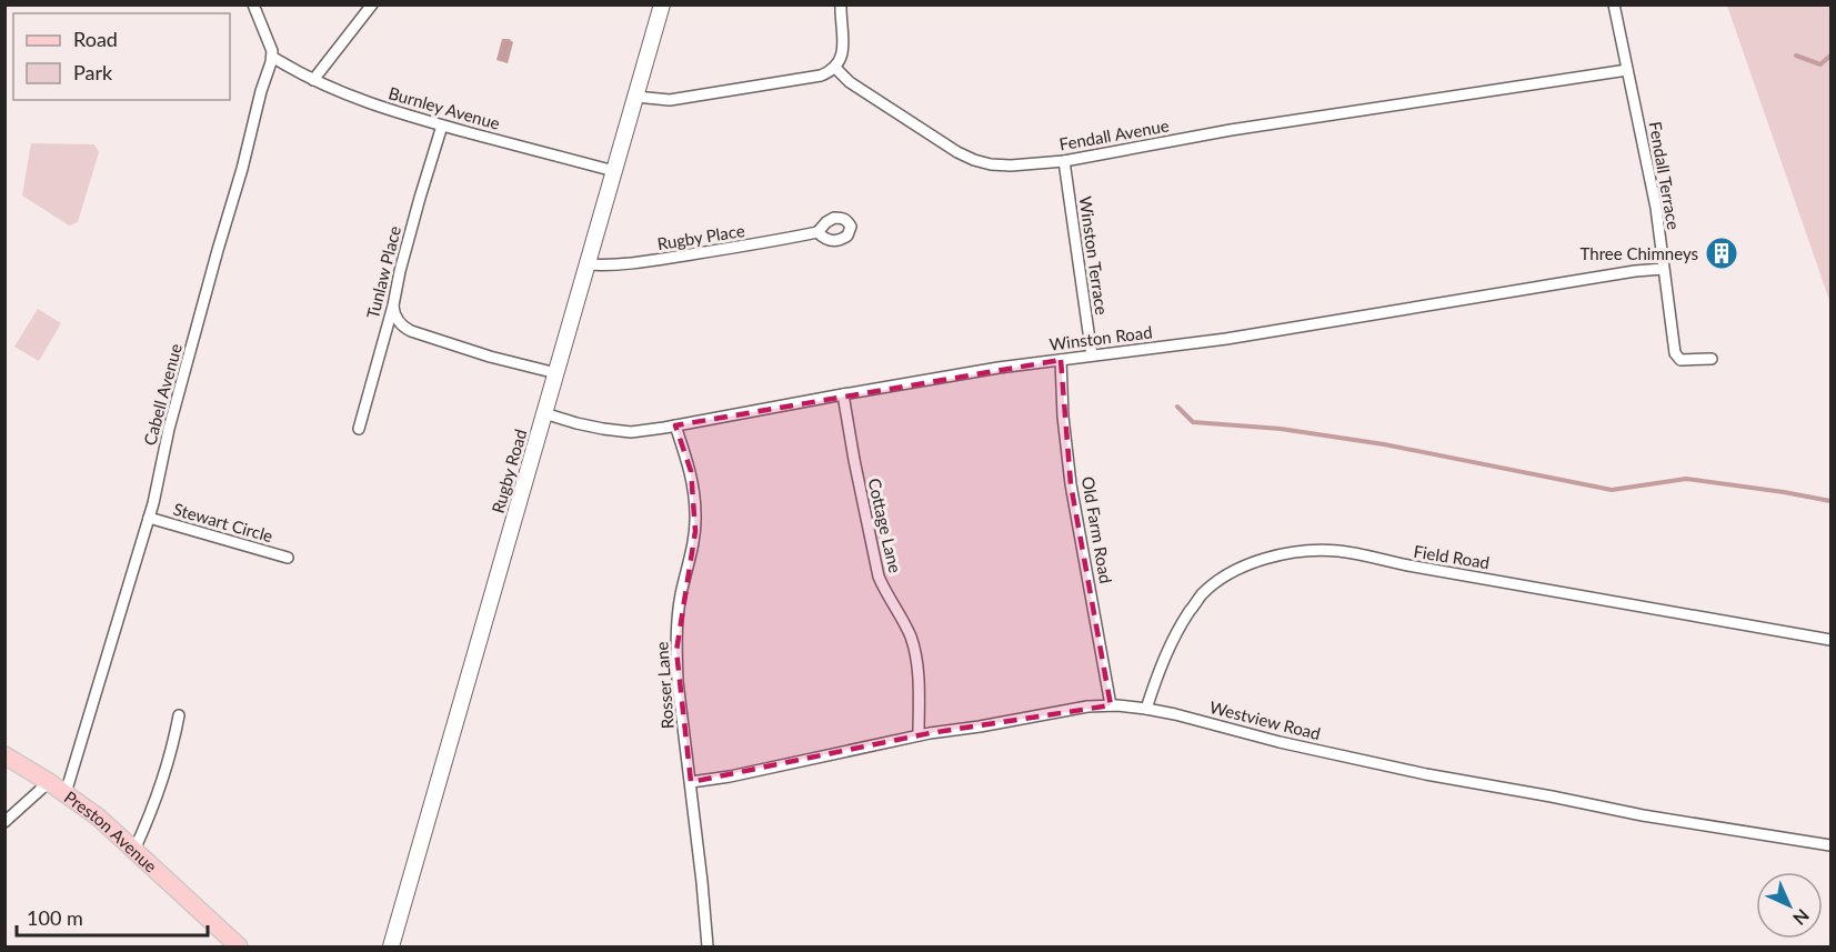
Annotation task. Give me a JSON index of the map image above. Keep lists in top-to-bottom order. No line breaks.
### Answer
{"streets":{"main road":["Preston Avenue"],"street":["Burnley Avenue","Fendall Avenue","Fendall Terrace","Rugby Place","Winston Terrace","Tunlaw Place","Winston Road","Cabell Avenue","Rugby Road","Stewart Circle","Cottage Lane","Old Farm Road","Field Road","Rosser Lane","Westview Road"]},"crossings":[["Burnley Avenue","Tunlaw Place"],["Burnley Avenue","Cabell Avenue"],["Burnley Avenue","Rugby Road"],["Fendall Avenue","Fendall Terrace"],["Fendall Avenue","Winston Terrace"],["Fendall Terrace","Winston Road"],["Rugby Place","Rugby Road"],["Winston Terrace","Winston Road"],["Winston Road","Rugby Road"],["Winston Road","Cottage Lane"],["Winston Road","Old Farm Road"],["Winston Road","Rosser Lane"],["Cabell Avenue","Stewart Circle"],["Cabell Avenue","Preston Avenue"],["Cottage Lane","Westview Road"],["Old Farm Road","Westview Road"],["Field Road","Westview Road"],["Rosser Lane","Westview Road"]],"places":{"building":["Three Chimneys"]},"legend":["Road","Park"],"scale_bar":"100 m","north":"bottom right"}
